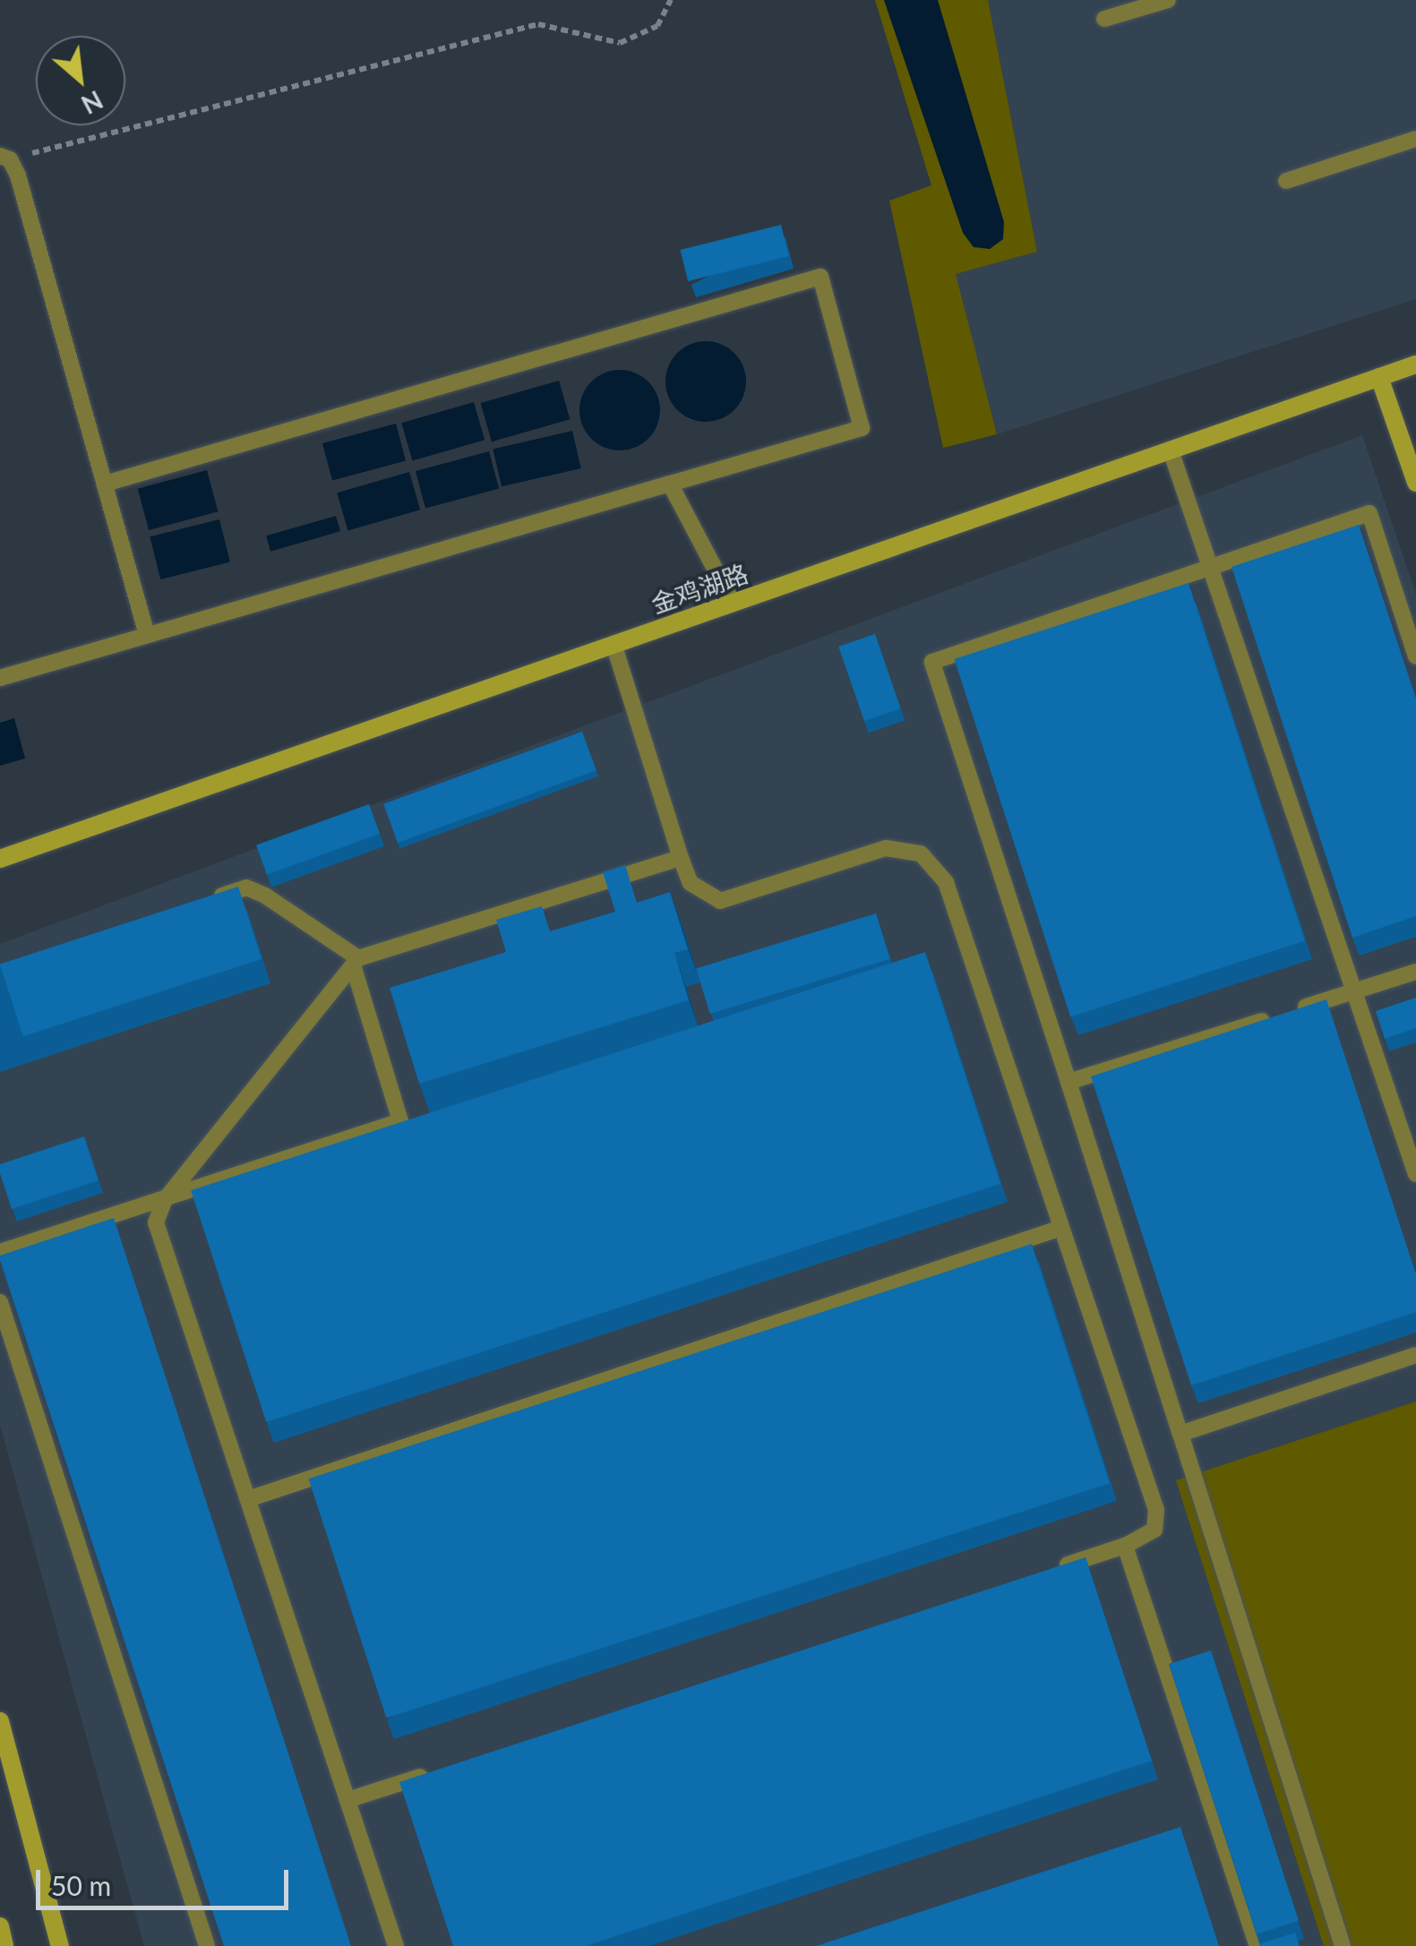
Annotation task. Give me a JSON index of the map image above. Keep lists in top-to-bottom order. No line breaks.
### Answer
{"streets":{"street":["金鸡湖路"]},"scale_bar":"50 m","north":"bottom right"}
